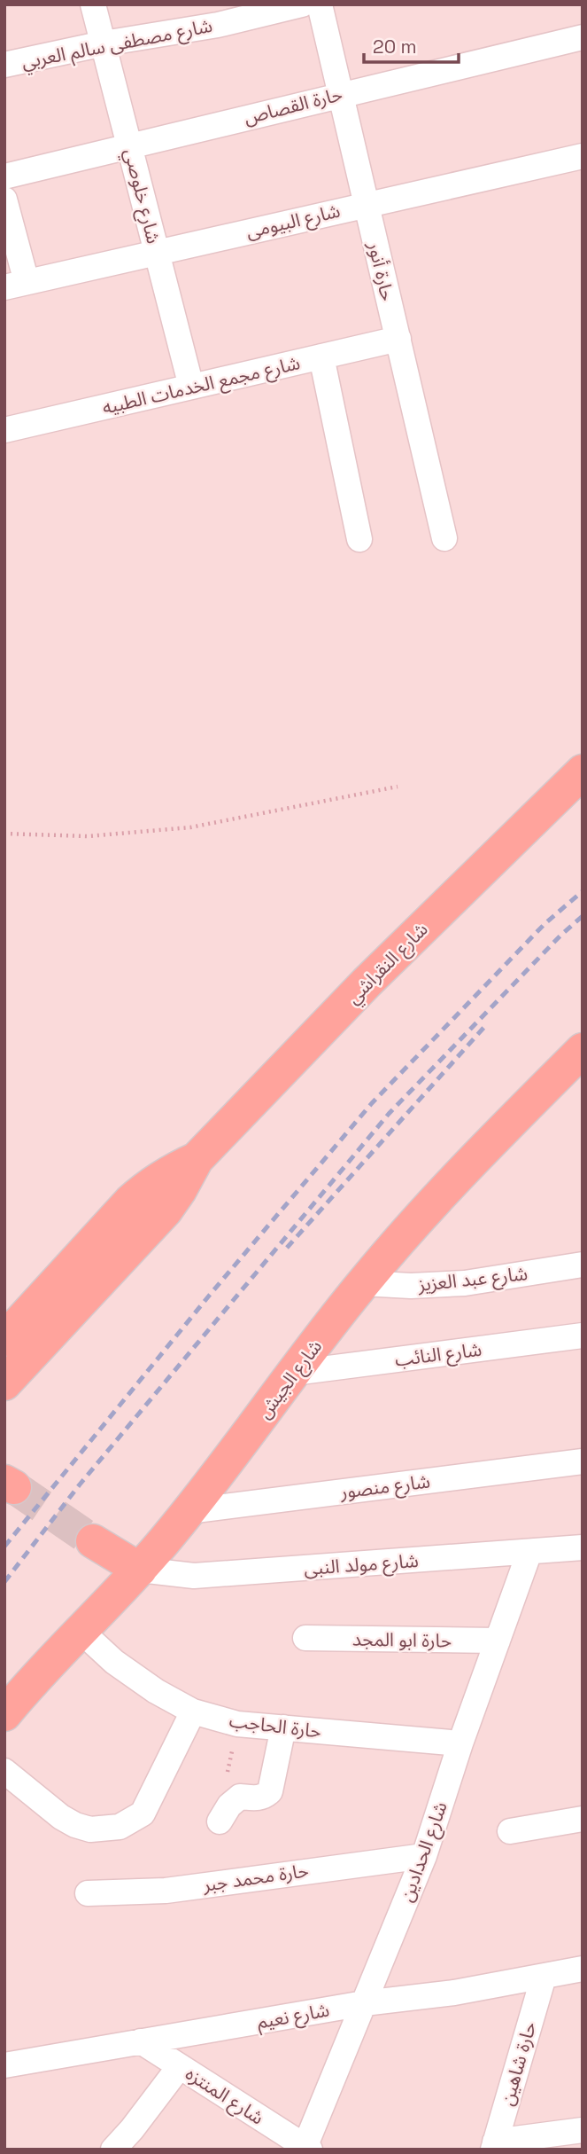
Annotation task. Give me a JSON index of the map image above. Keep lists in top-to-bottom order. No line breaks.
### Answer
{"streets":{"main road":["شارع النقراشي","شارع الجيش"],"street":["شارع مصطفى سالم العربي","حارة القصاص","شارع خلوصي","شارع البيومى","حارة أنور","شارع مجمع الخدمات الطبيه","شارع عبد العزيز","شارع النائب","شارع منصور","شارع مولد النبى","حارة ابو المجد","حارة الحاجب","شارع الحدادين","حارة محمد جبر","شارع نعيم","حارة شاهين","شارع المنتزه"]},"crossings":[["شارع مصطفى سالم العربي","شارع خلوصي"],["حارة القصاص","شارع خلوصي"],["حارة القصاص","حارة أنور"],["شارع خلوصي","شارع البيومى"],["شارع خلوصي","شارع مجمع الخدمات الطبيه"],["شارع البيومى","حارة أنور"],["حارة أنور","شارع مجمع الخدمات الطبيه"],["شارع عبد العزيز","شارع الجيش"],["شارع النائب","شارع الجيش"],["شارع الجيش","شارع منصور"],["شارع الجيش","شارع مولد النبى"],["شارع الجيش","حارة الحاجب"],["شارع مولد النبى","شارع الحدادين"],["حارة ابو المجد","شارع الحدادين"],["حارة الحاجب","شارع الحدادين"],["شارع الحدادين","حارة محمد جبر"],["شارع الحدادين","شارع نعيم"],["شارع الحدادين","شارع المنتزه"],["شارع نعيم","حارة شاهين"],["شارع نعيم","شارع المنتزه"]],"scale_bar":"20 m"}
